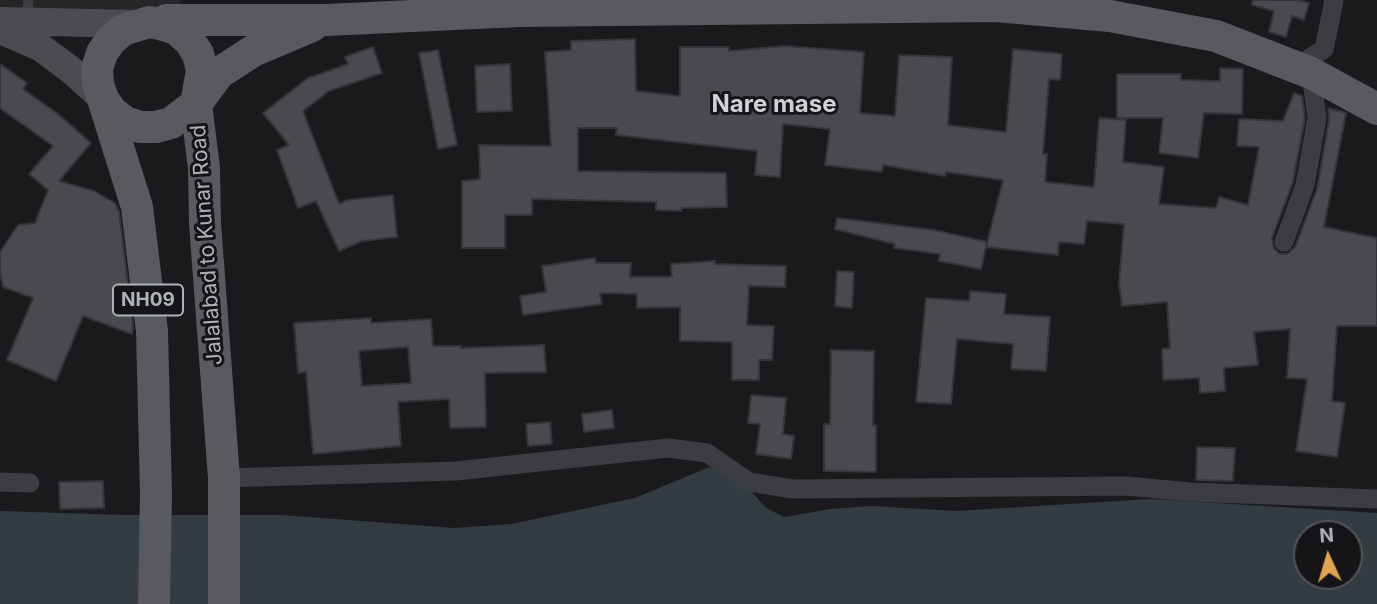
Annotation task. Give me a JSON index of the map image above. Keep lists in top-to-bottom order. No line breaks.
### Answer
{"streets":{"main road":["Jalalabad to Kunar Road","NH09"]},"crossings":[["Jalalabad to Kunar Road","NH09"]],"districts":["Nare mase"],"north":"top"}
